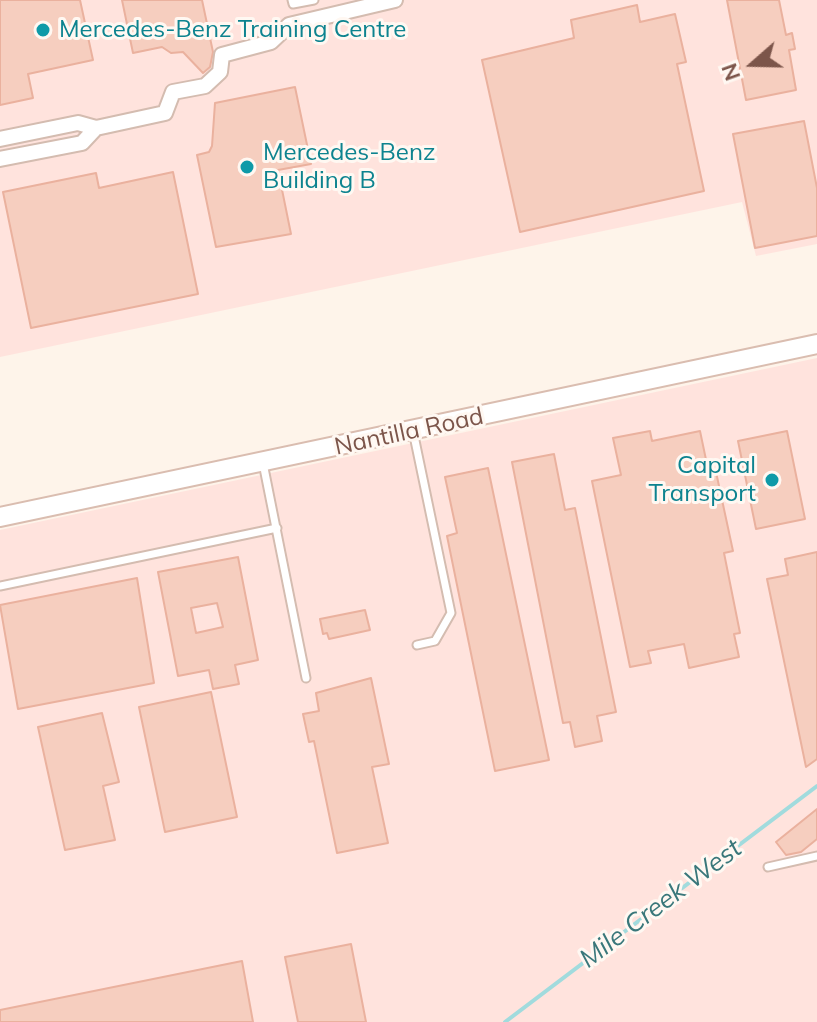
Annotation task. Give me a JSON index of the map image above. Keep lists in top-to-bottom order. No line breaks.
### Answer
{"streets":{"street":["Nantilla Road"]},"water":["Mile Creek West"],"places":["Mercedes-Benz Training Centre","Mercedes-Benz Building B","Capital Transport"],"north":"left"}
